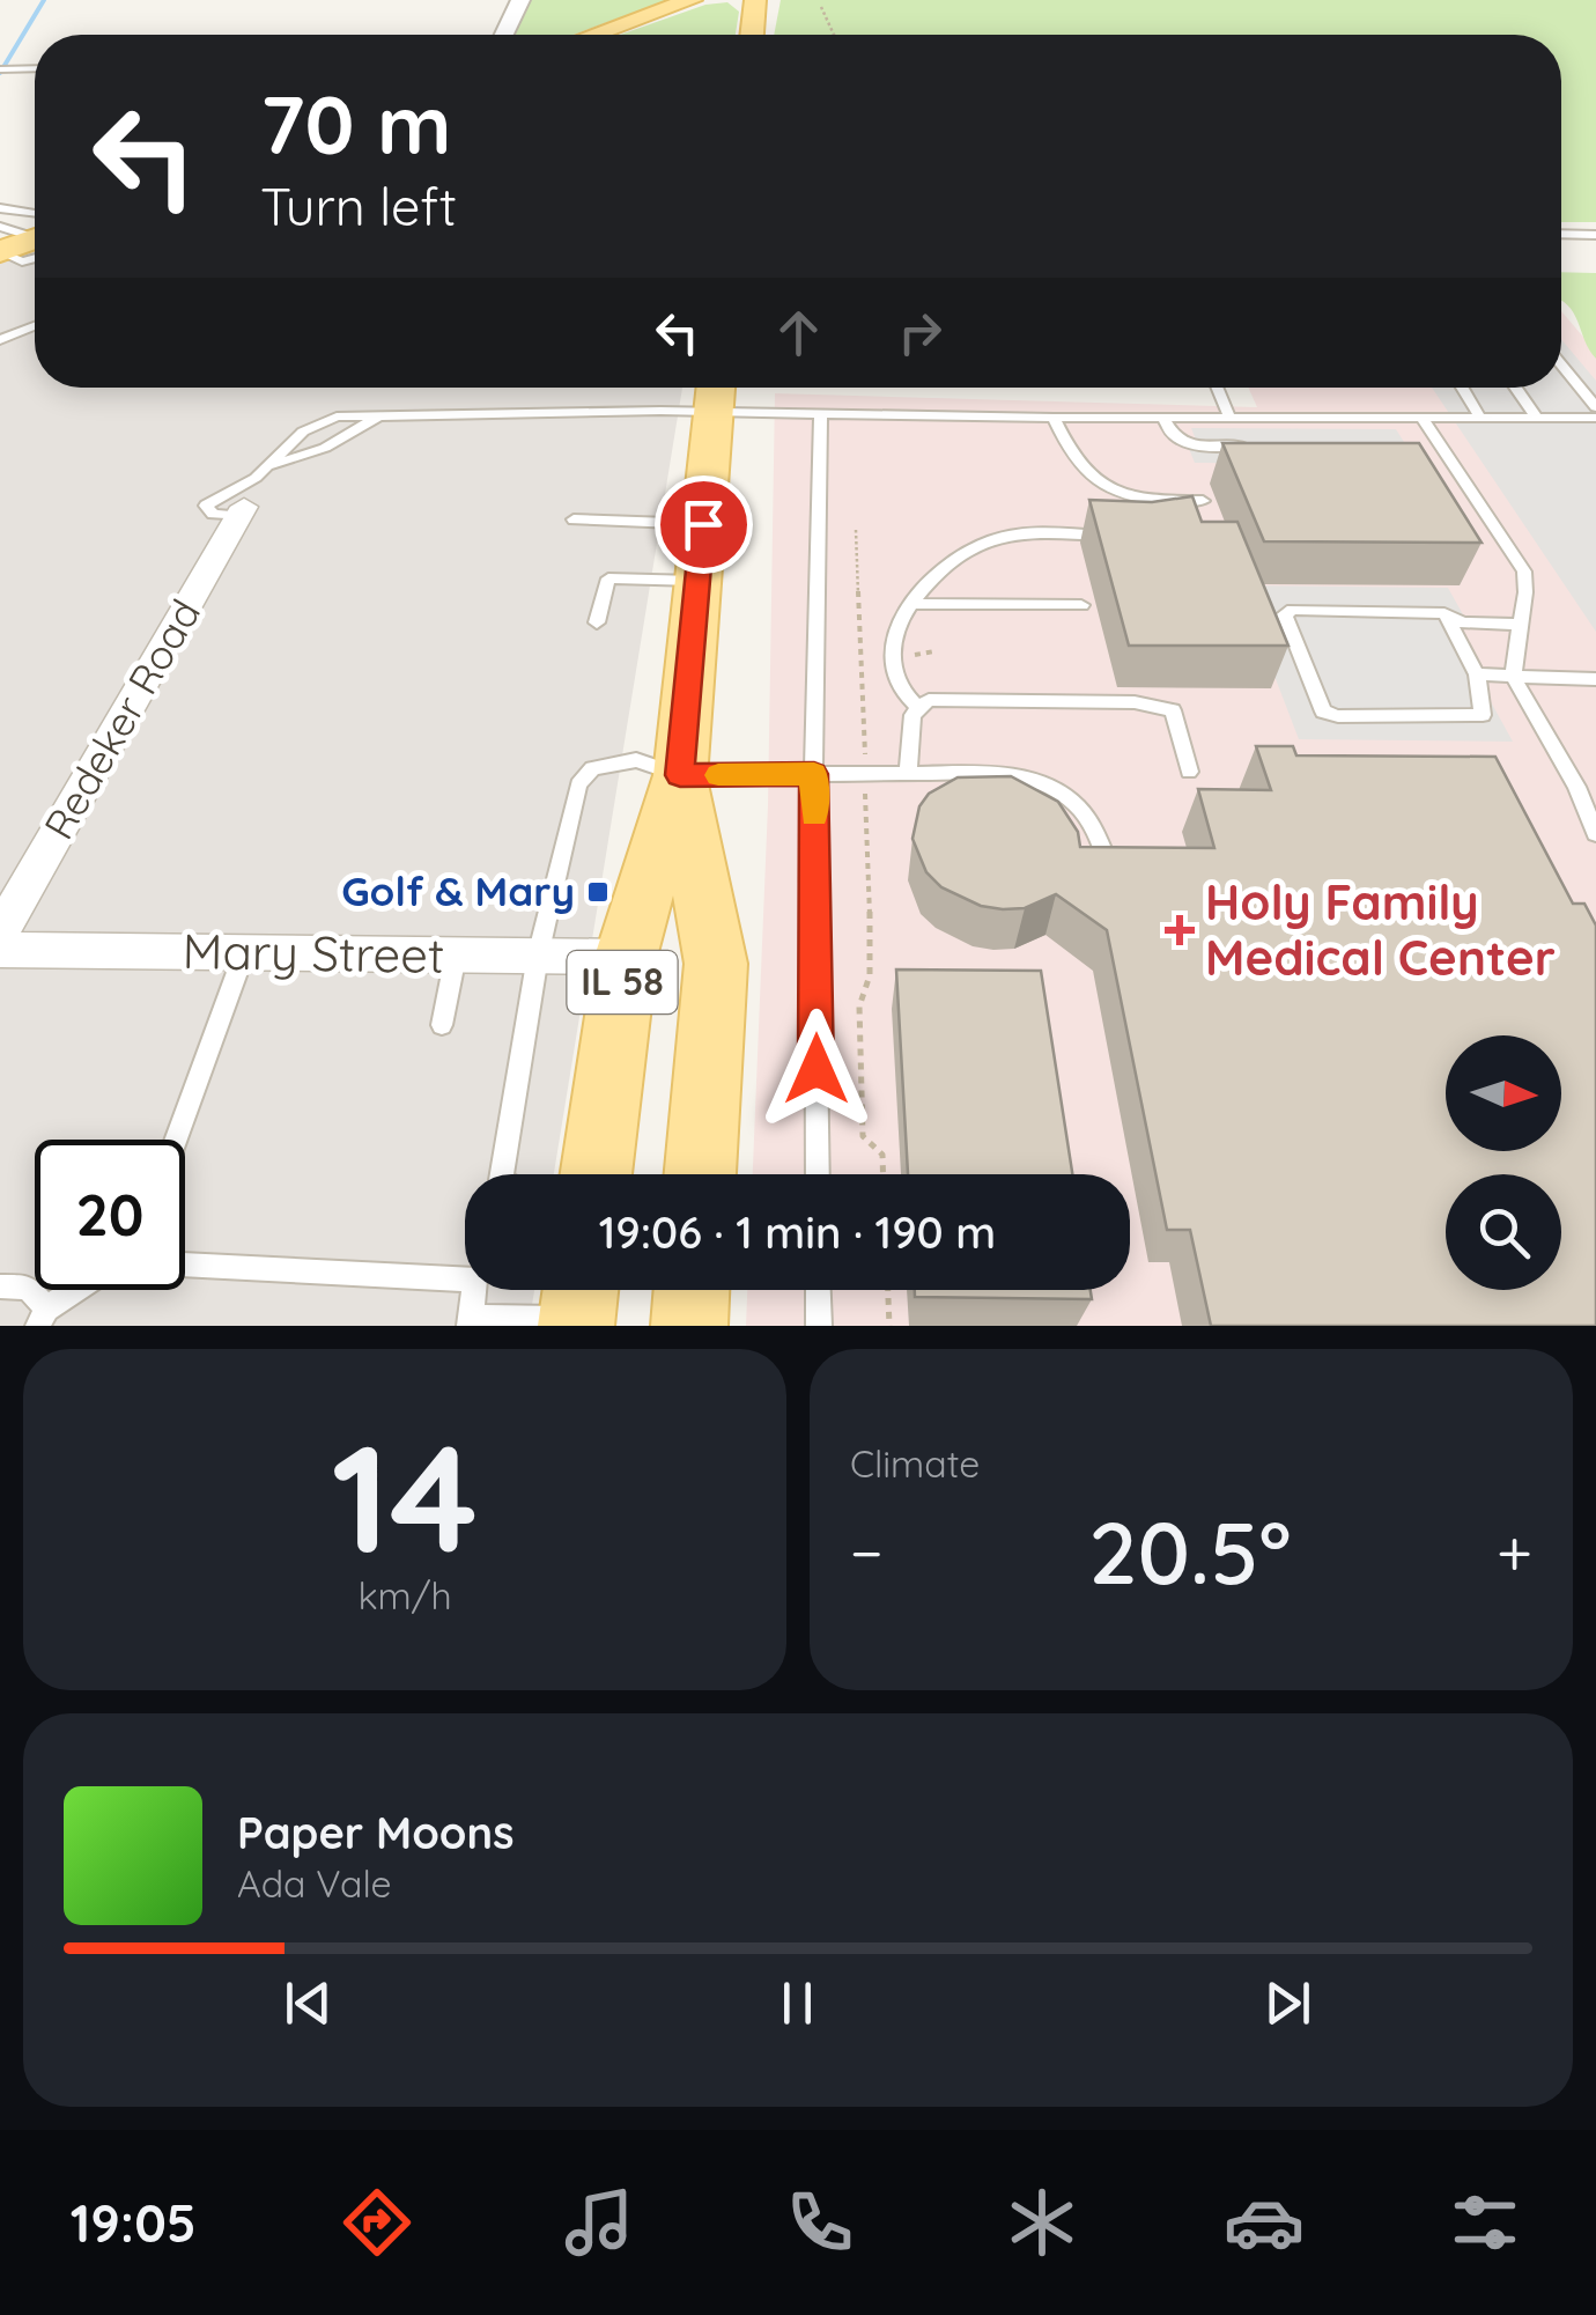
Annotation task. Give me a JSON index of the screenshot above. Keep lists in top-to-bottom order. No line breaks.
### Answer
{"streets":{"main road":["IL 58"],"street":["Redeker Road","Mary Street"]},"crossings":[["Mary Street","IL 58"]],"places":{"transit":["Golf & Mary"],"health":["Holy Family Medical Center"]},"north":"right","page":{"turn":["70 m","Turn left"],"limit":"20","trip":"19:06 · 1 min · 190 m","tile":[["14","km/h"],"Climate"],"heat":["−","20.5°","+"],"song":["Paper Moons","Ada Vale"],"tabs":"19:05"}}
